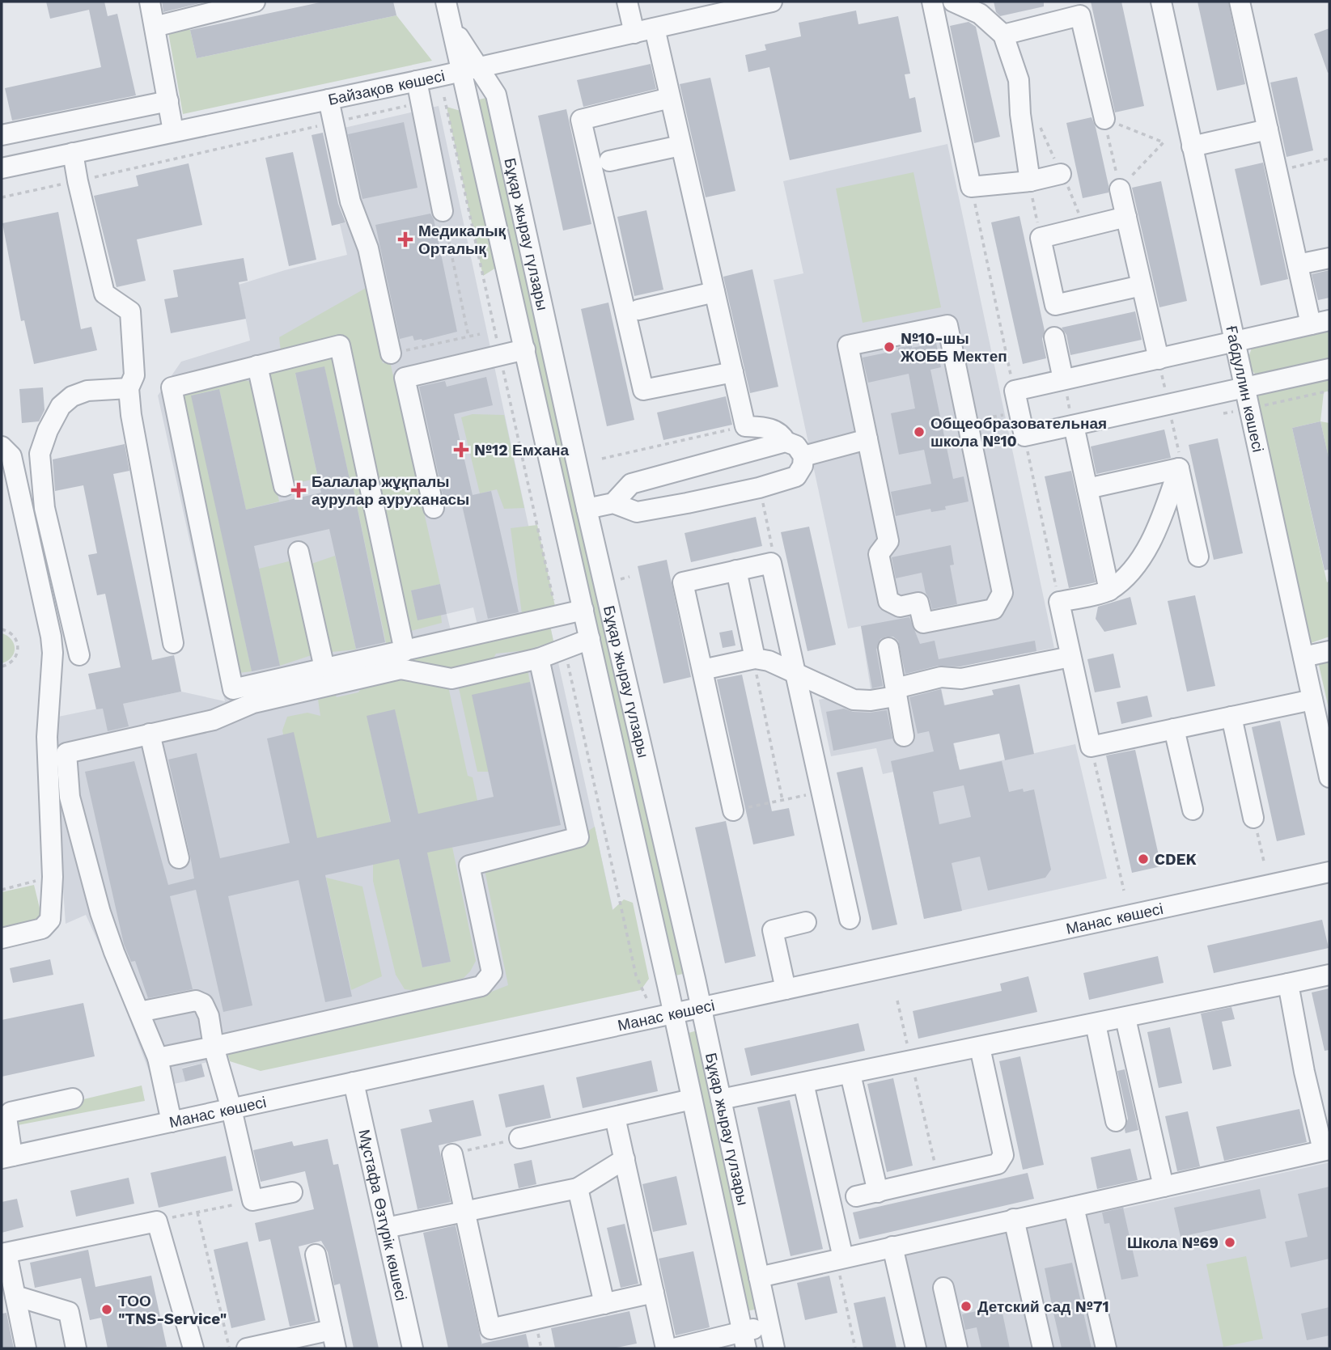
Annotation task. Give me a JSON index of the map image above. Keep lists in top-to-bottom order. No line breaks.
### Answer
{"streets":{"street":["Байзақов көшесі","Бұқар жырау гүлзары","Ғабдуллин көшесі","Манас көшесі","Мұстафа Өзтүрік көшесі"]},"crossings":[["Байзақов көшесі","Бұқар жырау гүлзары"],["Бұқар жырау гүлзары","Манас көшесі"],["Манас көшесі","Мұстафа Өзтүрік көшесі"]],"places":{"health":["Медикалық Орталық","№12 Емхана","Балалар жұқпалы аурулар ауруханасы"],"other":["№10-шы ЖОББ Мектеп","Общеобразовательная школа №10","CDEK","Школа №69","Детский сад №71","ТОО \"TNS-Service\""]}}
